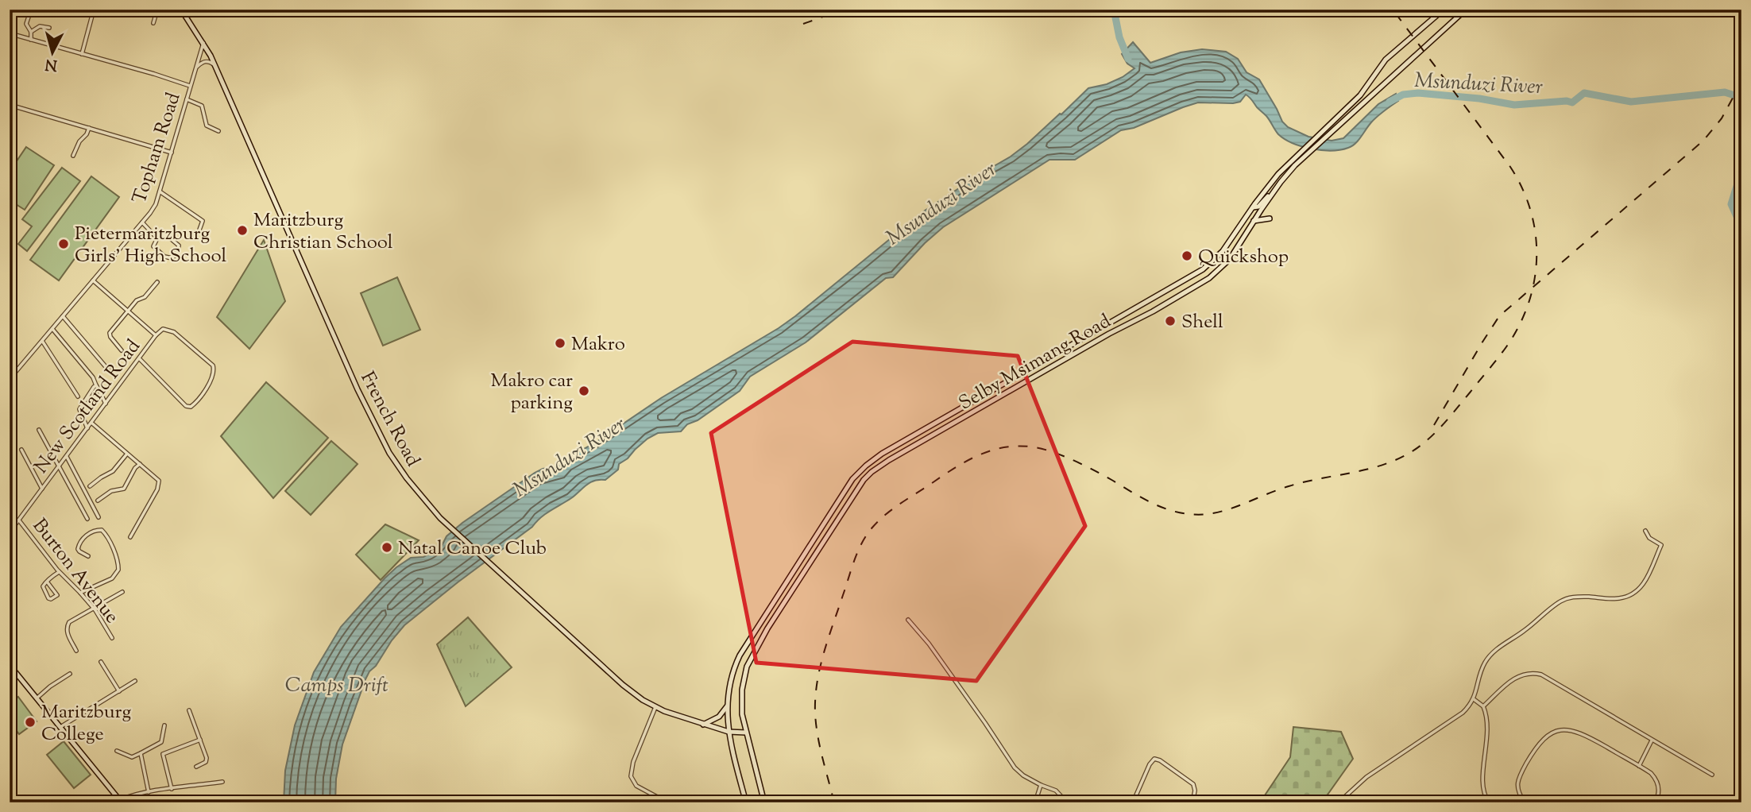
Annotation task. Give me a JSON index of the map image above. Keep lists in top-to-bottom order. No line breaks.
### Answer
{"streets":{"main road":["Selby Msimang Road","French Road"],"street":["Topham Road","New Scotland Road","Burton Avenue"]},"crossings":[["Topham Road","New Scotland Road"],["Topham Road","French Road"],["Selby Msimang Road","French Road"],["New Scotland Road","Burton Avenue"]],"water":["Msunduzi River","Camps Drift"],"places":["Maritzburg Christian School","Pietermaritzburg Girls' High School","Quickshop","Shell","Makro","Makro car parking","Natal Canoe Club","Maritzburg College"],"north":"bottom"}
